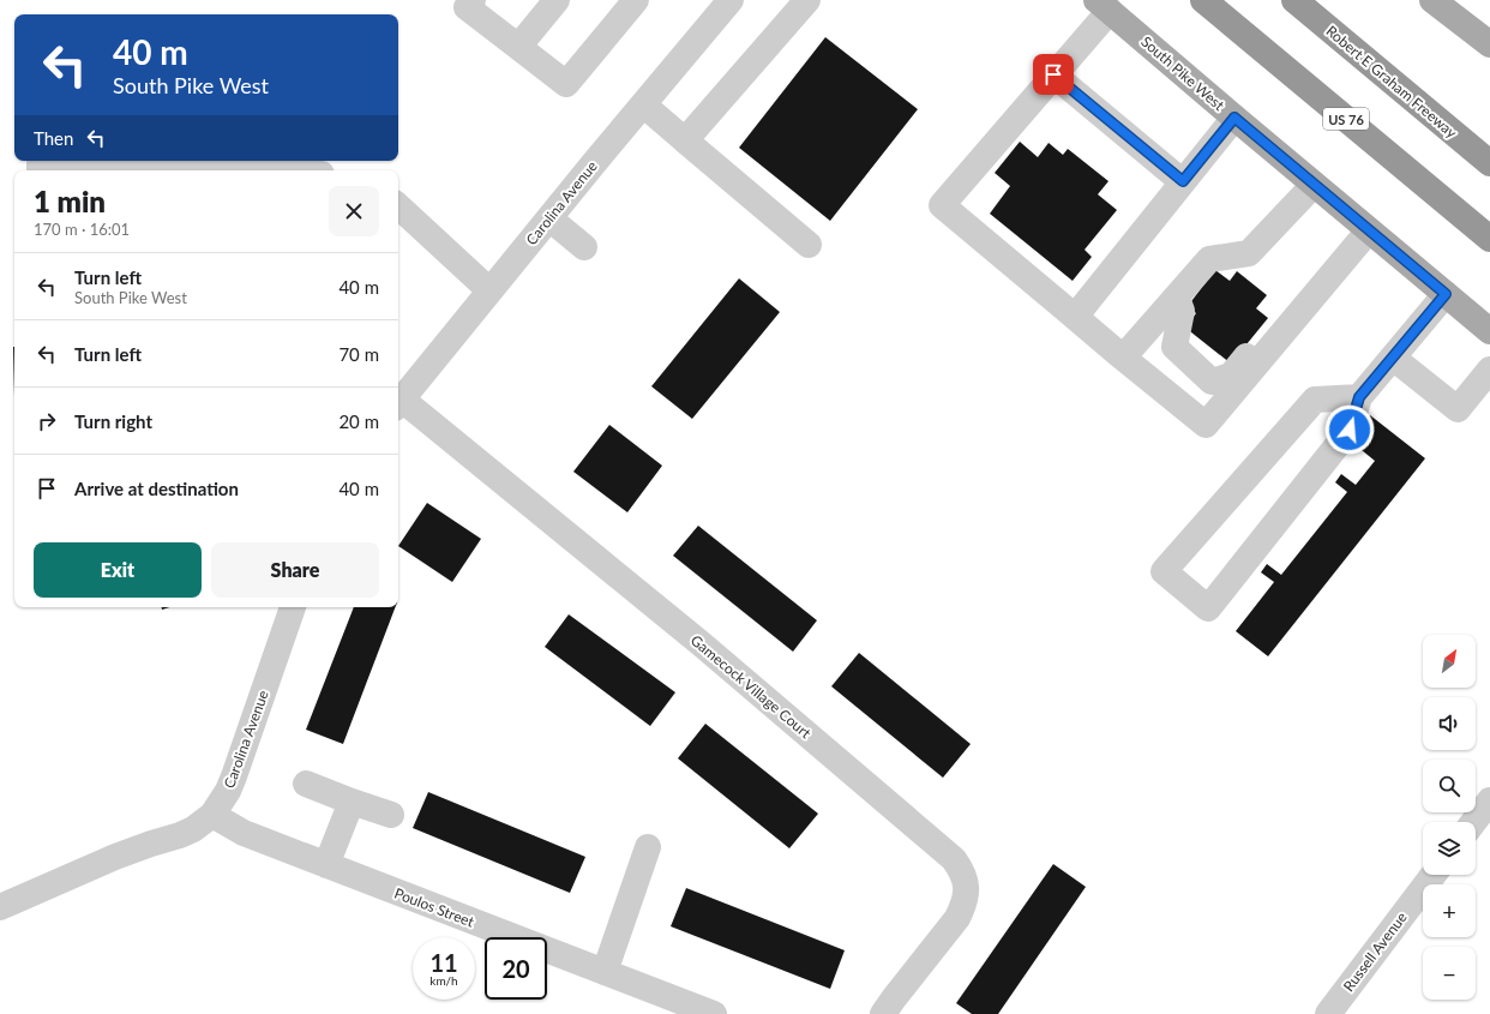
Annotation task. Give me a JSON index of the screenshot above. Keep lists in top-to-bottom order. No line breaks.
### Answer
{"streets":{"highway":["Robert E Graham Freeway","US 76"],"main road":["South Pike West"],"street":["Carolina Avenue","Gamecock Village Court","Poulos Street","Russell Avenue"]},"crossings":[["Carolina Avenue","Gamecock Village Court"],["Carolina Avenue","Poulos Street"]],"north":"top right","page":{"turn":["40 m","South Pike West"],"then":"Then","heading":["1 min","170 m · 16:01"],"list":[{"name":"Turn left","note":"South Pike West","value":"40 m"},{"name":"Turn left","value":"70 m"},{"name":"Turn right","value":"20 m"},{"name":"Arrive at destination","value":"40 m"}],"buttons":["Exit","Share"],"map_buttons":["+","−"],"speed":"11 km/h","limit":"20"}}
